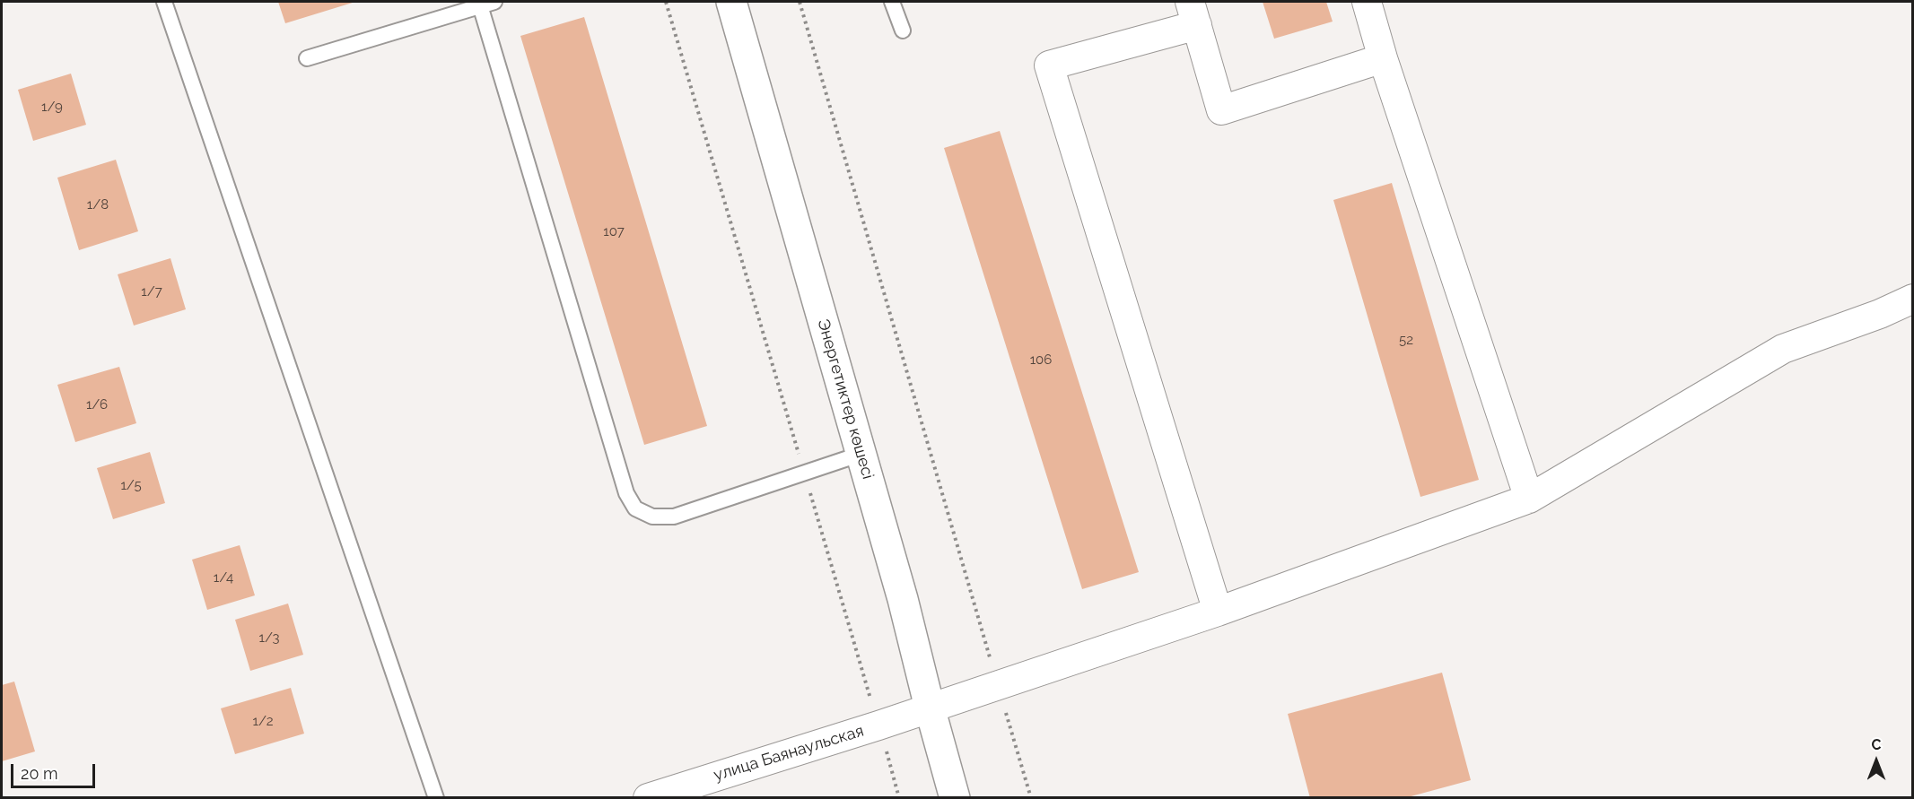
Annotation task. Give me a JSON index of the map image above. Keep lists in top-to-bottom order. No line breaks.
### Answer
{"streets":{"main road":["Энергетиктер көшесі"],"street":["улица Баянаульская"]},"crossings":[["Энергетиктер көшесі","улица Баянаульская"]],"house_numbers":["1/9","1/8","107","1/7","52","106","1/6","1/5","1/4","1/3","1/2"],"scale_bar":"20 m","north":"top"}
